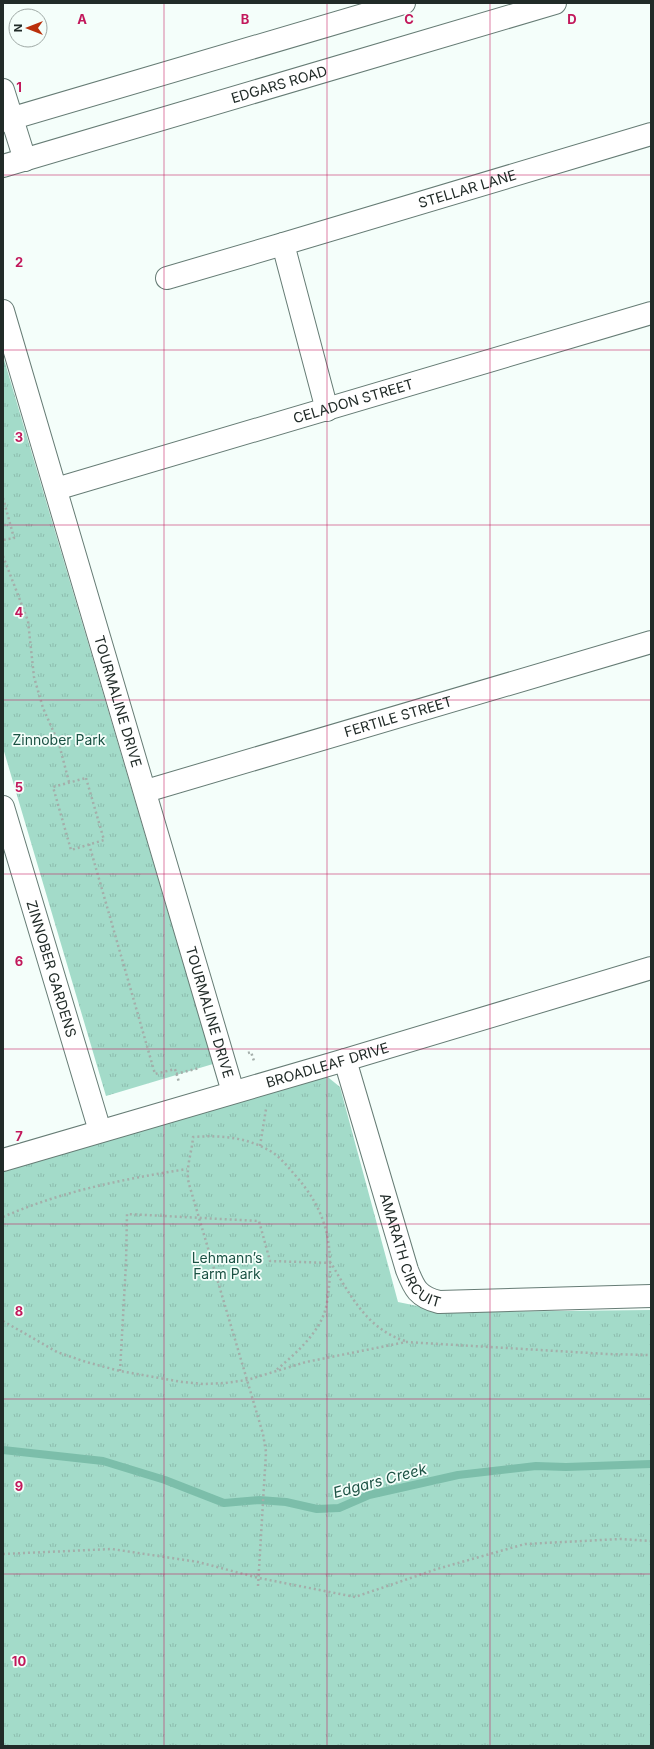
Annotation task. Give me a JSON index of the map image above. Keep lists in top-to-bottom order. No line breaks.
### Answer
{"streets":{"street":["EDGARS ROAD","STELLAR LANE","CELADON STREET","TOURMALINE DRIVE","FERTILE STREET","ZINNOBER GARDENS","BROADLEAF DRIVE","AMARATH CIRCUIT"]},"crossings":[["CELADON STREET","TOURMALINE DRIVE"],["TOURMALINE DRIVE","FERTILE STREET"],["TOURMALINE DRIVE","BROADLEAF DRIVE"],["ZINNOBER GARDENS","BROADLEAF DRIVE"],["BROADLEAF DRIVE","AMARATH CIRCUIT"]],"water":["Edgars Creek"],"parks":["Zinnober Park","Lehmann’s Farm Park"],"north":"left","grid":{"columns":["A","B","C","D"],"rows":["1","2","3","4","5","6","7","8","9","10"]}}
